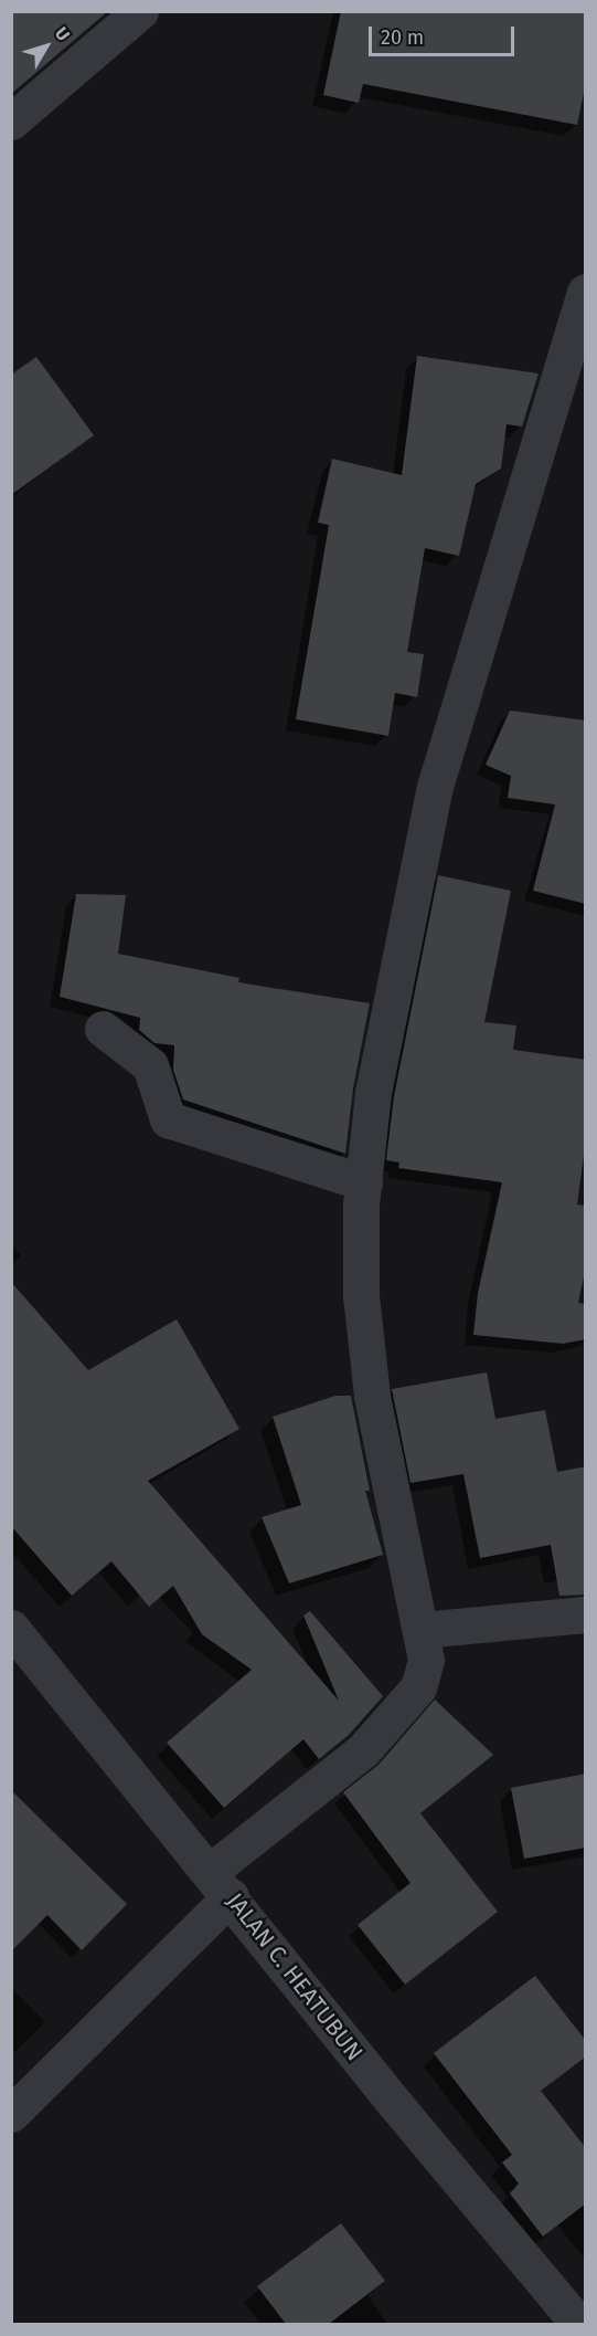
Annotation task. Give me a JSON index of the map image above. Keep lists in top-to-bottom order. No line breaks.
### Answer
{"streets":{"street":["JALAN C. HEATUBUN"]},"scale_bar":"20 m","north":"top right"}
